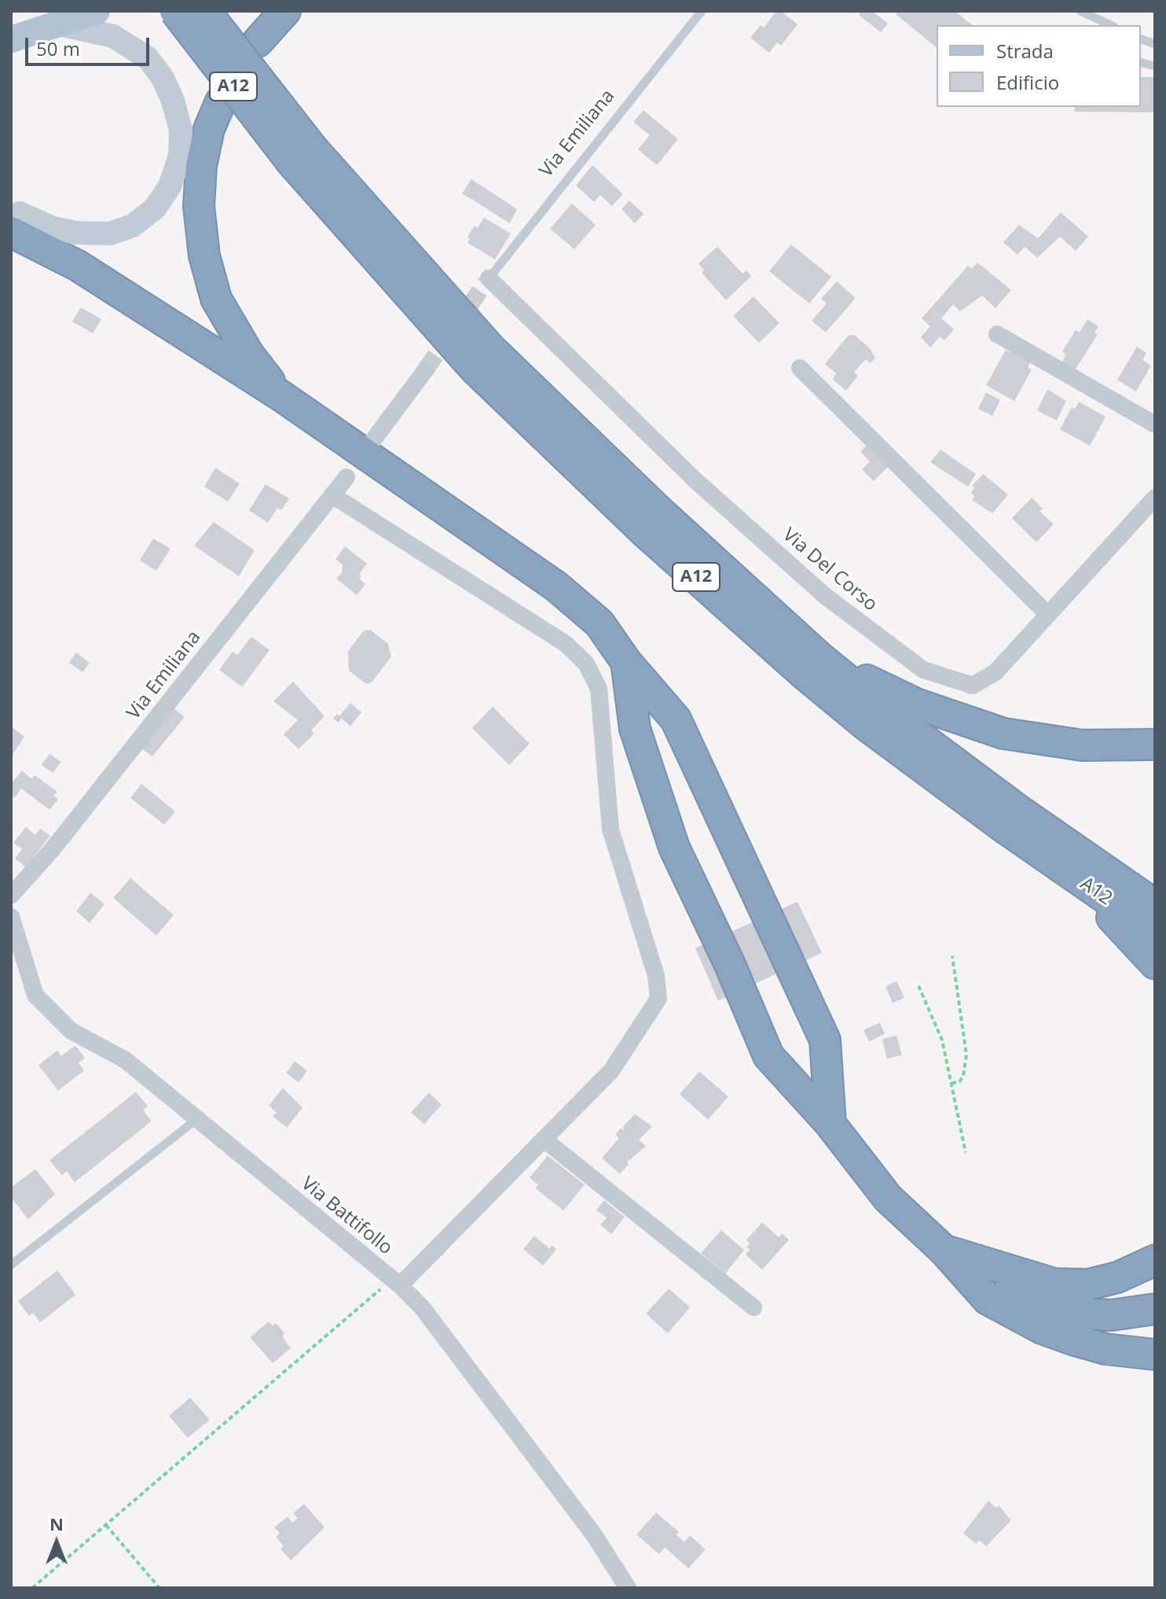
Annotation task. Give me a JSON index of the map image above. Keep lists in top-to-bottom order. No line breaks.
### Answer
{"streets":{"highway":["A12"],"street":["Via Emiliana","Via Del Corso","Via Battifollo"]},"crossings":[["Via Emiliana","Via Del Corso"]],"legend":["Strada","Edificio"],"scale_bar":"50 m","north":"top"}
